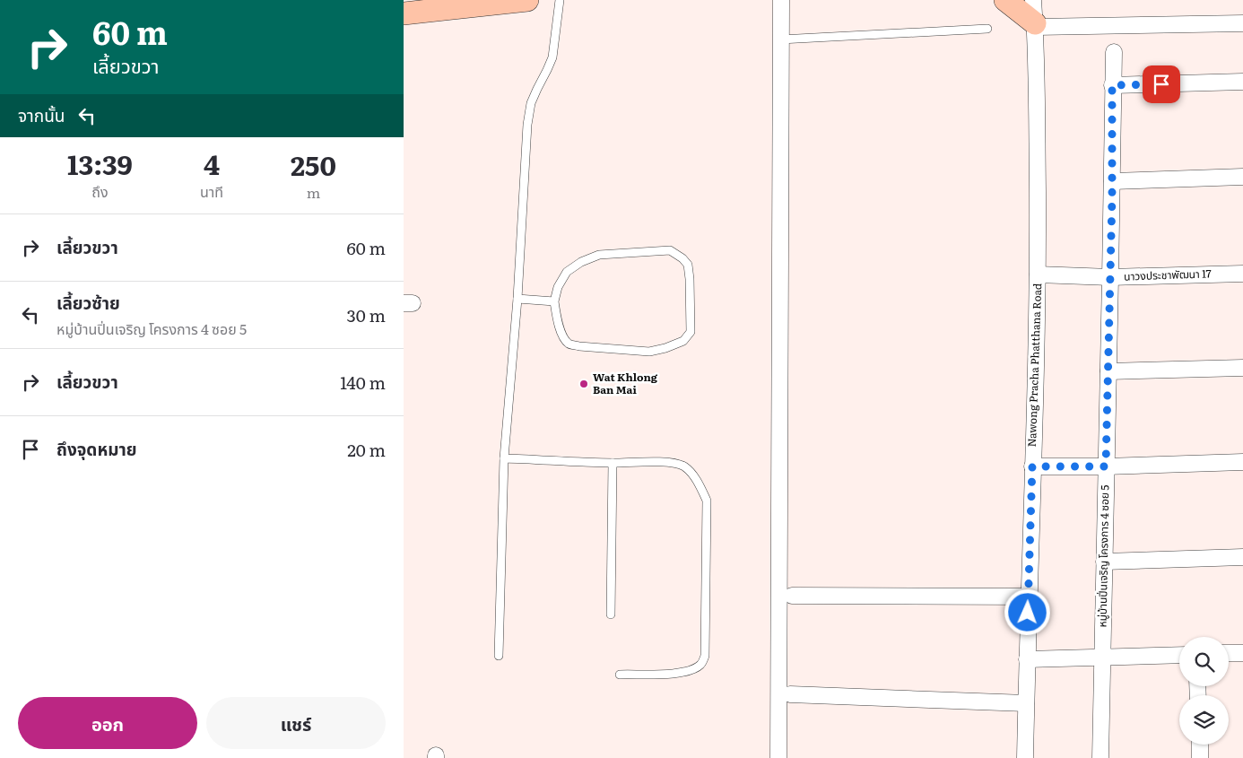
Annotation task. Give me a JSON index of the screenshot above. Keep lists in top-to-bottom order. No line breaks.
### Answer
{"streets":{"street":["นาวงประชาพัฒนา 17","Nawong Pracha Phatthana Road","หมู่บ้านปิ่นเจริญ โครงการ 4 ซอย 5"]},"crossings":[["นาวงประชาพัฒนา 17","Nawong Pracha Phatthana Road"],["นาวงประชาพัฒนา 17","หมู่บ้านปิ่นเจริญ โครงการ 4 ซอย 5"]],"places":["Wat Khlong Ban Mai"],"page":{"turn":["60 m","เลี้ยวขวา"],"then":"จากนั้น","eta":["13:39","ถึง","4","นาที","250","m"],"list":[{"name":"เลี้ยวขวา","value":"60 m"},{"name":"เลี้ยวซ้าย","note":"หมู่บ้านปิ่นเจริญ โครงการ 4 ซอย 5","value":"30 m"},{"name":"เลี้ยวขวา","value":"140 m"},{"name":"ถึงจุดหมาย","value":"20 m"}],"buttons":["ออก","แชร์"]}}
